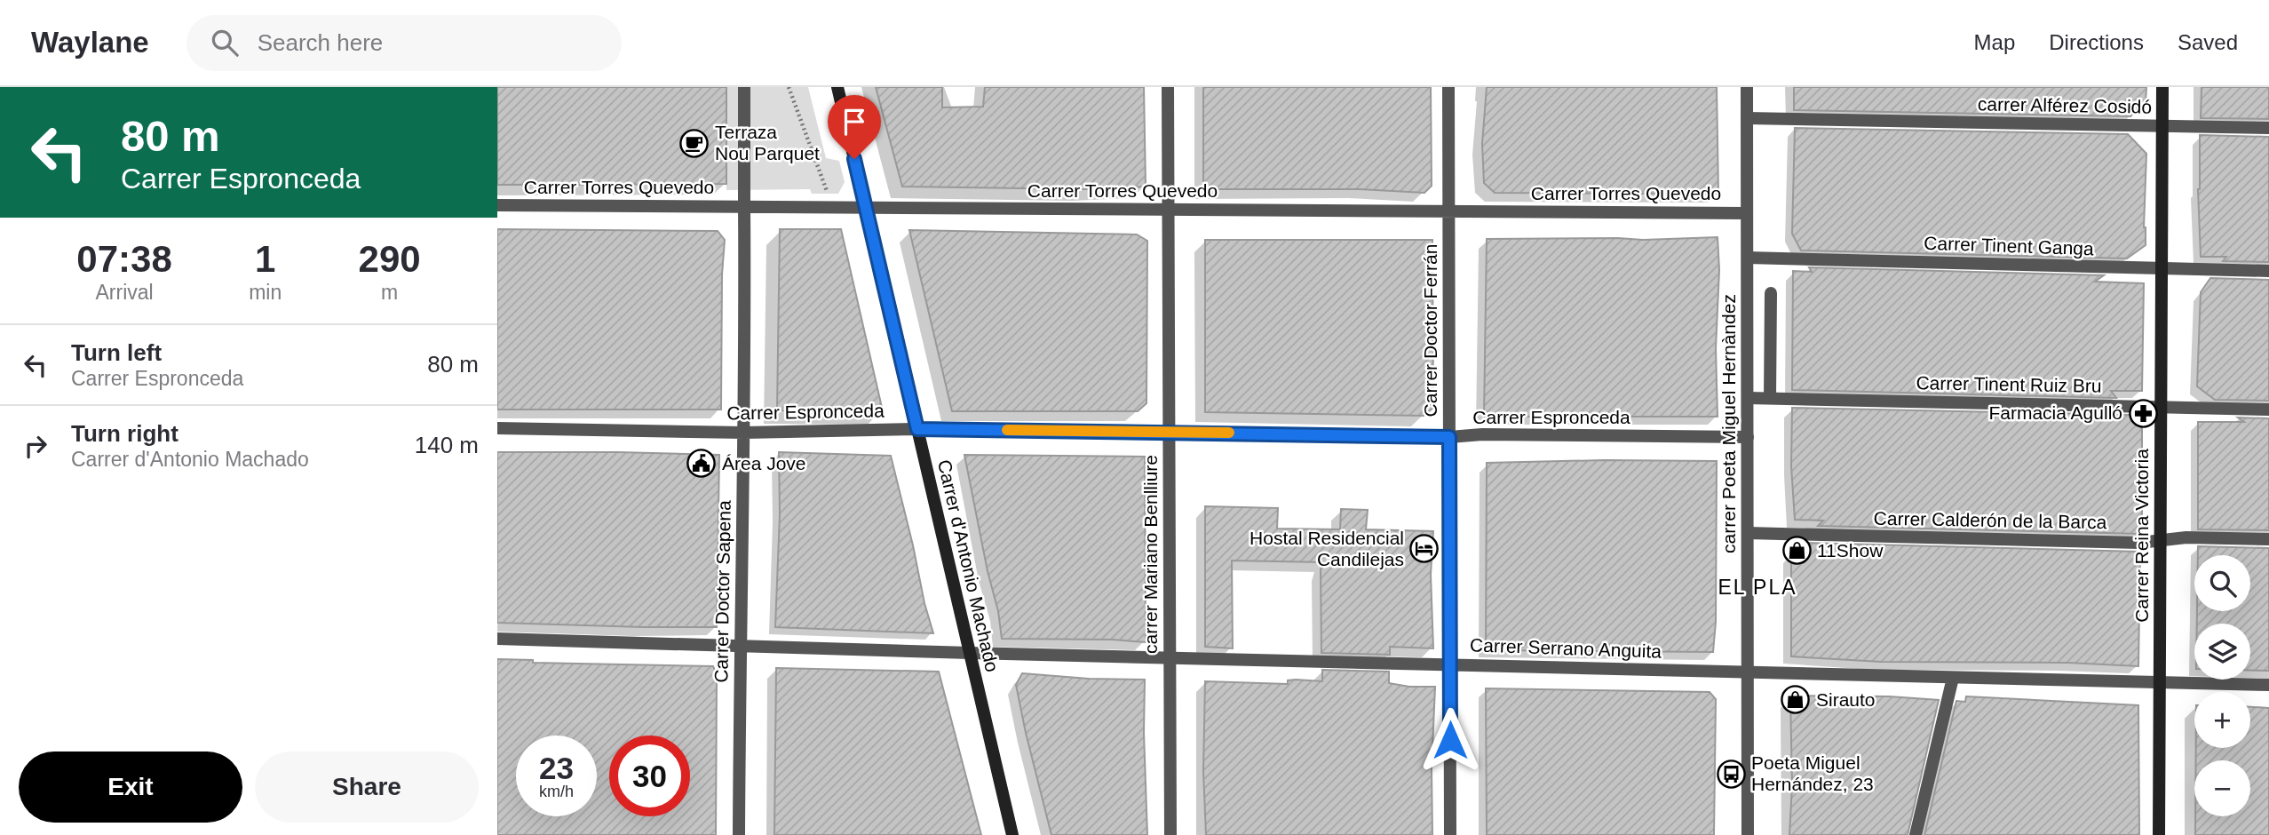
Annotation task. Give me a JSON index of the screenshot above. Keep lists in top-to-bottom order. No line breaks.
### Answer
{"streets":{"main road":["Carrer Reina Victoria","Carrer d'Antonio Machado"],"street":["carrer Alférez Cosidó","Carrer Torres Quevedo","Carrer Tinent Ganga","Carrer Doctor Ferrán","Carrer Tinent Ruiz Bru","Carrer Espronceda","carrer Poeta Miguel Hernàndez","Carrer Calderón de la Barca","carrer Mariano Benlliure","Carrer Doctor Sapena","Carrer Serrano Anguita"]},"crossings":[["carrer Alférez Cosidó","carrer Poeta Miguel Hernàndez"],["carrer Alférez Cosidó","Carrer Reina Victoria"],["Carrer Torres Quevedo","Carrer Doctor Ferrán"],["Carrer Torres Quevedo","carrer Poeta Miguel Hernàndez"],["Carrer Torres Quevedo","carrer Mariano Benlliure"],["Carrer Torres Quevedo","Carrer d'Antonio Machado"],["Carrer Torres Quevedo","Carrer Doctor Sapena"],["Carrer Tinent Ganga","carrer Poeta Miguel Hernàndez"],["Carrer Tinent Ganga","Carrer Reina Victoria"],["Carrer Doctor Ferrán","Carrer Espronceda"],["Carrer Doctor Ferrán","Carrer Serrano Anguita"],["Carrer Tinent Ruiz Bru","carrer Poeta Miguel Hernàndez"],["Carrer Tinent Ruiz Bru","Carrer Reina Victoria"],["Carrer Espronceda","carrer Poeta Miguel Hernàndez"],["Carrer Espronceda","carrer Mariano Benlliure"],["Carrer Espronceda","Carrer d'Antonio Machado"],["Carrer Espronceda","Carrer Doctor Sapena"],["carrer Poeta Miguel Hernàndez","Carrer Calderón de la Barca"],["carrer Poeta Miguel Hernàndez","Carrer Serrano Anguita"],["Carrer Calderón de la Barca","Carrer Reina Victoria"],["Carrer Reina Victoria","Carrer Serrano Anguita"],["carrer Mariano Benlliure","Carrer Serrano Anguita"],["Carrer d'Antonio Machado","Carrer Serrano Anguita"],["Carrer Doctor Sapena","Carrer Serrano Anguita"]],"districts":["EL PLA"],"places":{"cafe":["Terraza Nou Parquet"],"pharmacy":["Farmacia Agulló"],"public building":["Área Jove"],"hotel":["Hostal Residencial Candilejas"],"shop":["11Show","Sirauto"],"bus stop":["Poeta Miguel Hernández, 23"]},"page":{"header":"Waylane","search":"Search here","nav":["Map","Directions","Saved"],"turn":["80 m","Carrer Espronceda"],"eta":["07:38","Arrival","1","min","290","m"],"list":[{"name":"Turn left","note":"Carrer Espronceda","value":"80 m"},{"name":"Turn right","note":"Carrer d'Antonio Machado","value":"140 m"}],"map_buttons":["+","−"],"speed":"23 km/h","limit":"30","buttons":["Exit","Share"]}}
